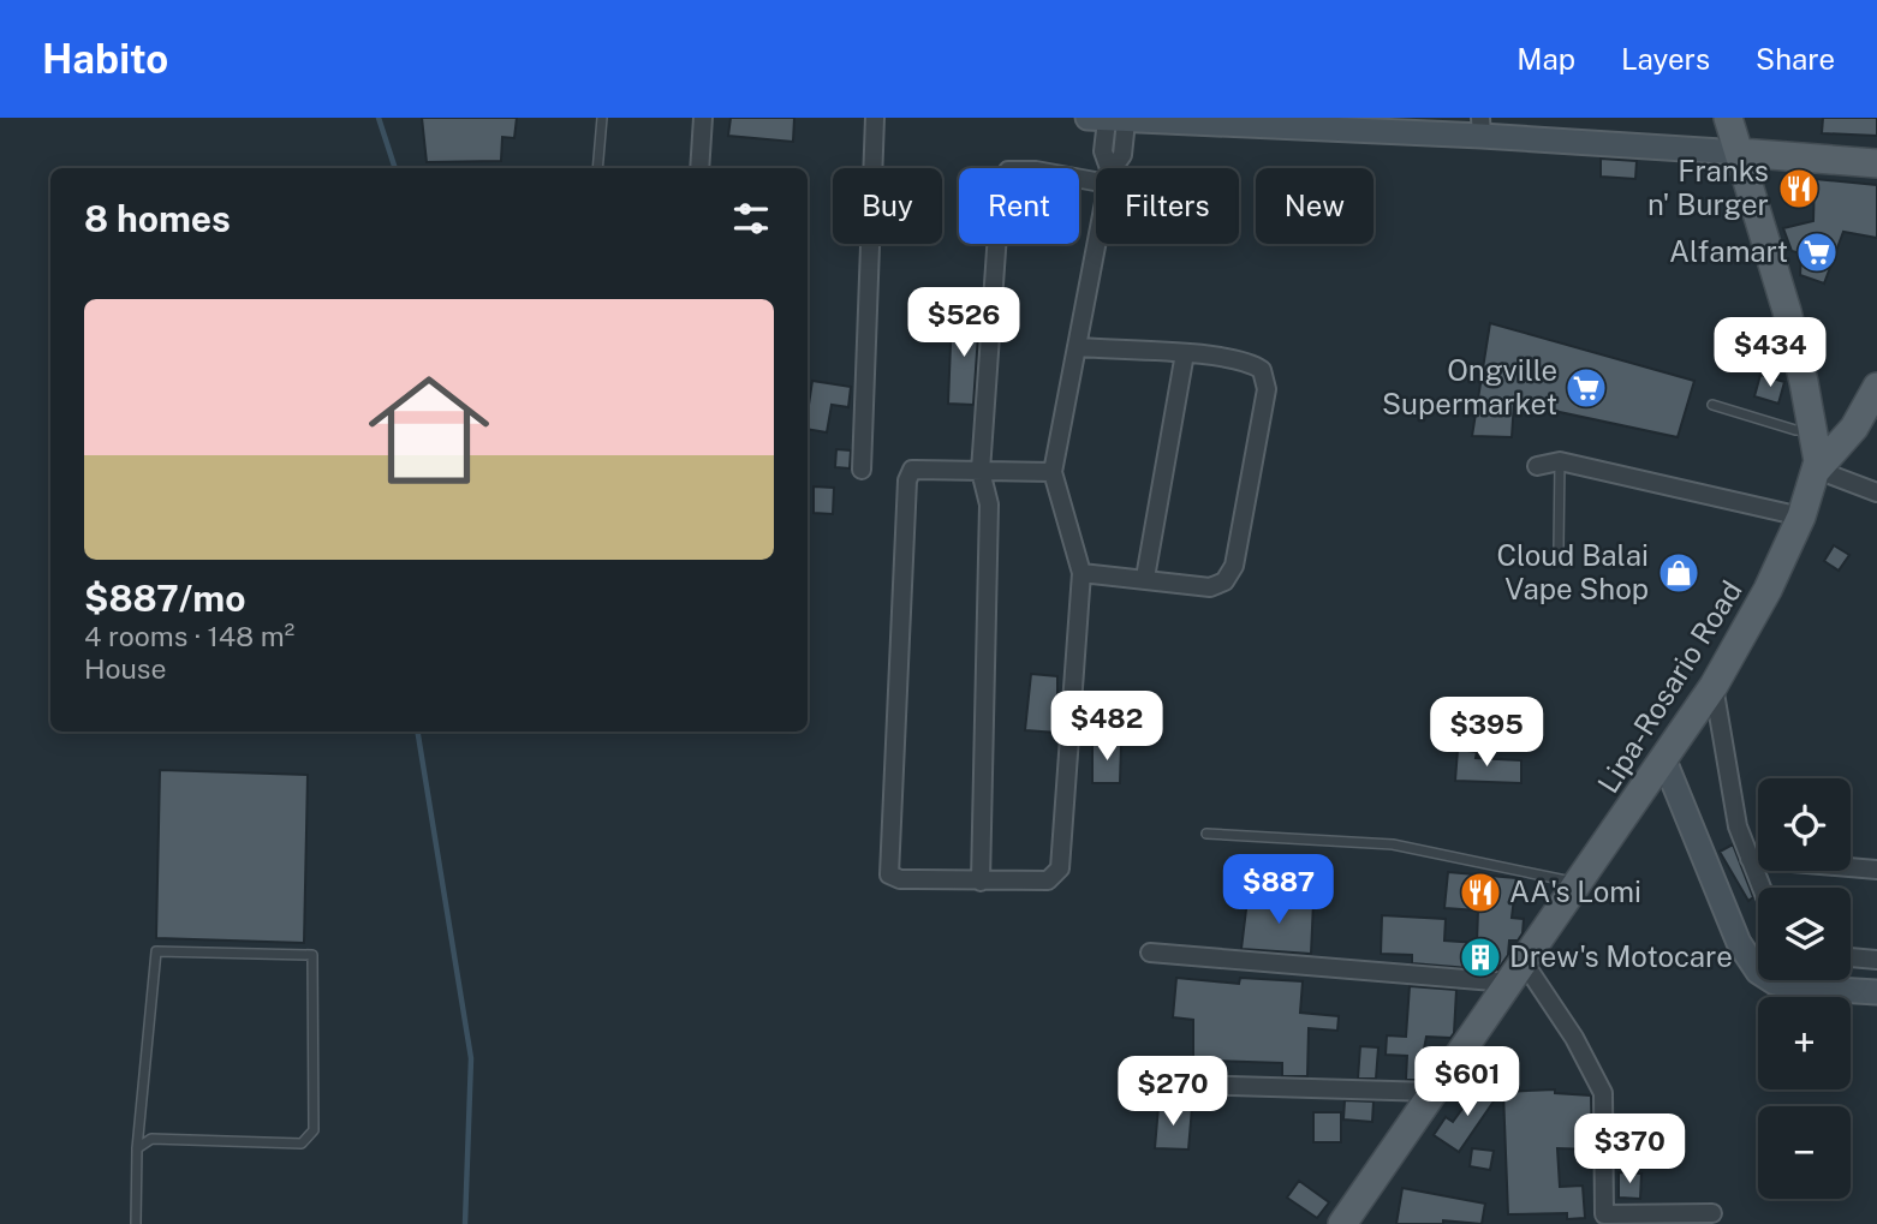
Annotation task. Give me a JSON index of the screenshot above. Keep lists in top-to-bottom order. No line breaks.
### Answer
{"streets":{"main road":["Lipa-Rosario Road"]},"places":{"restaurant":["Franks n' Burger","AA's Lomi"],"supermarket":["Alfamart","Ongville Supermarket"],"shop":["Cloud Balai Vape Shop"],"building":["Drew's Motocare"]},"page":{"header":"Habito","nav":["Map","Layers","Share"],"chip":["Buy","Rent","Filters","New"],"heading":"8 homes","list":[{"name":"$887/mo","note":"4 rooms · 148 m² · House"}],"price":["$526","$434","$482","$395","$887","$601","$270","$370"],"map_buttons":["+","−"]}}
